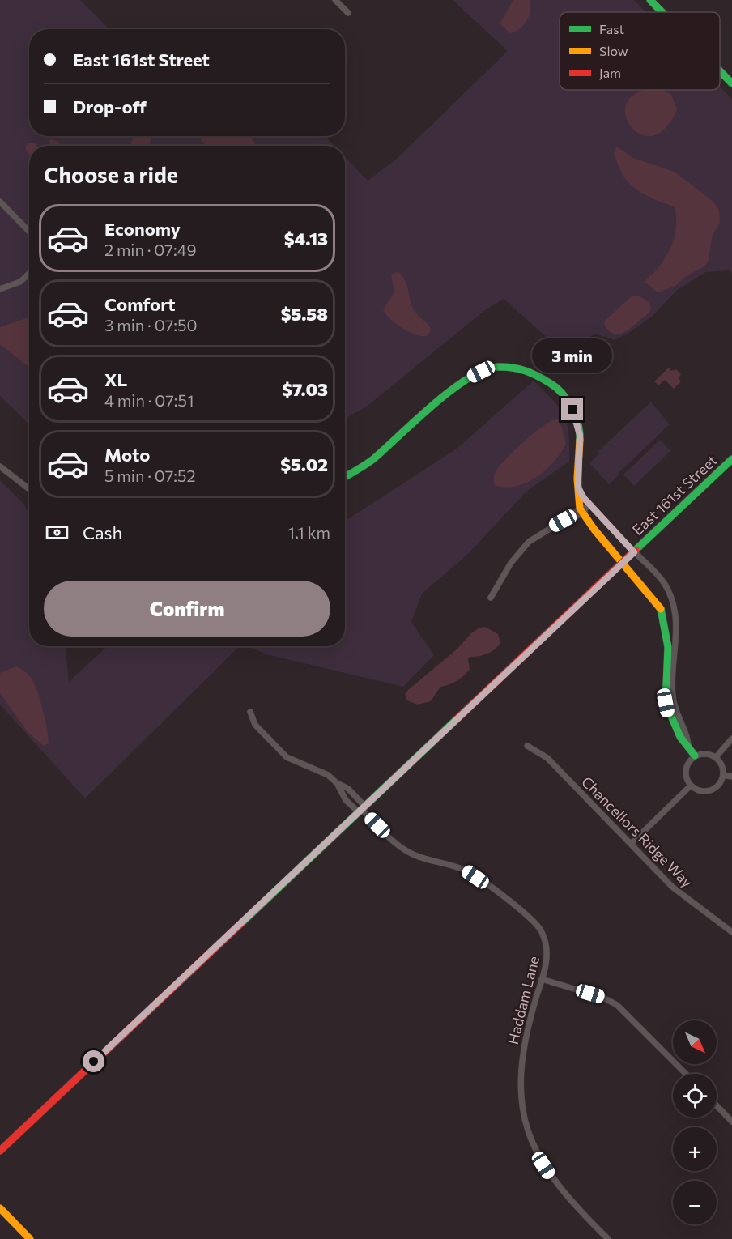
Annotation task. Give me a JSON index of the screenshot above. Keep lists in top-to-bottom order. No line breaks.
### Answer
{"streets":{"street":["East 161st Street","Chancellors Ridge Way","Haddam Lane"]},"crossings":[["East 161st Street","Haddam Lane"]],"legend":["Fast","Slow","Jam"],"north":"bottom right","page":{"banner":["East 161st Street","Drop-off"],"heading":"Choose a ride","list":[{"name":"Economy","note":"2 min · 07:49","value":"$4.13"},{"name":"Comfort","note":"3 min · 07:50","value":"$5.58"},{"name":"XL","note":"4 min · 07:51","value":"$7.03"},{"name":"Moto","note":"5 min · 07:52","value":"$5.02"}],"bubble":"3 min","pay":["Cash","1.1 km"],"buttons":"Confirm","map_buttons":["+","−"]}}
